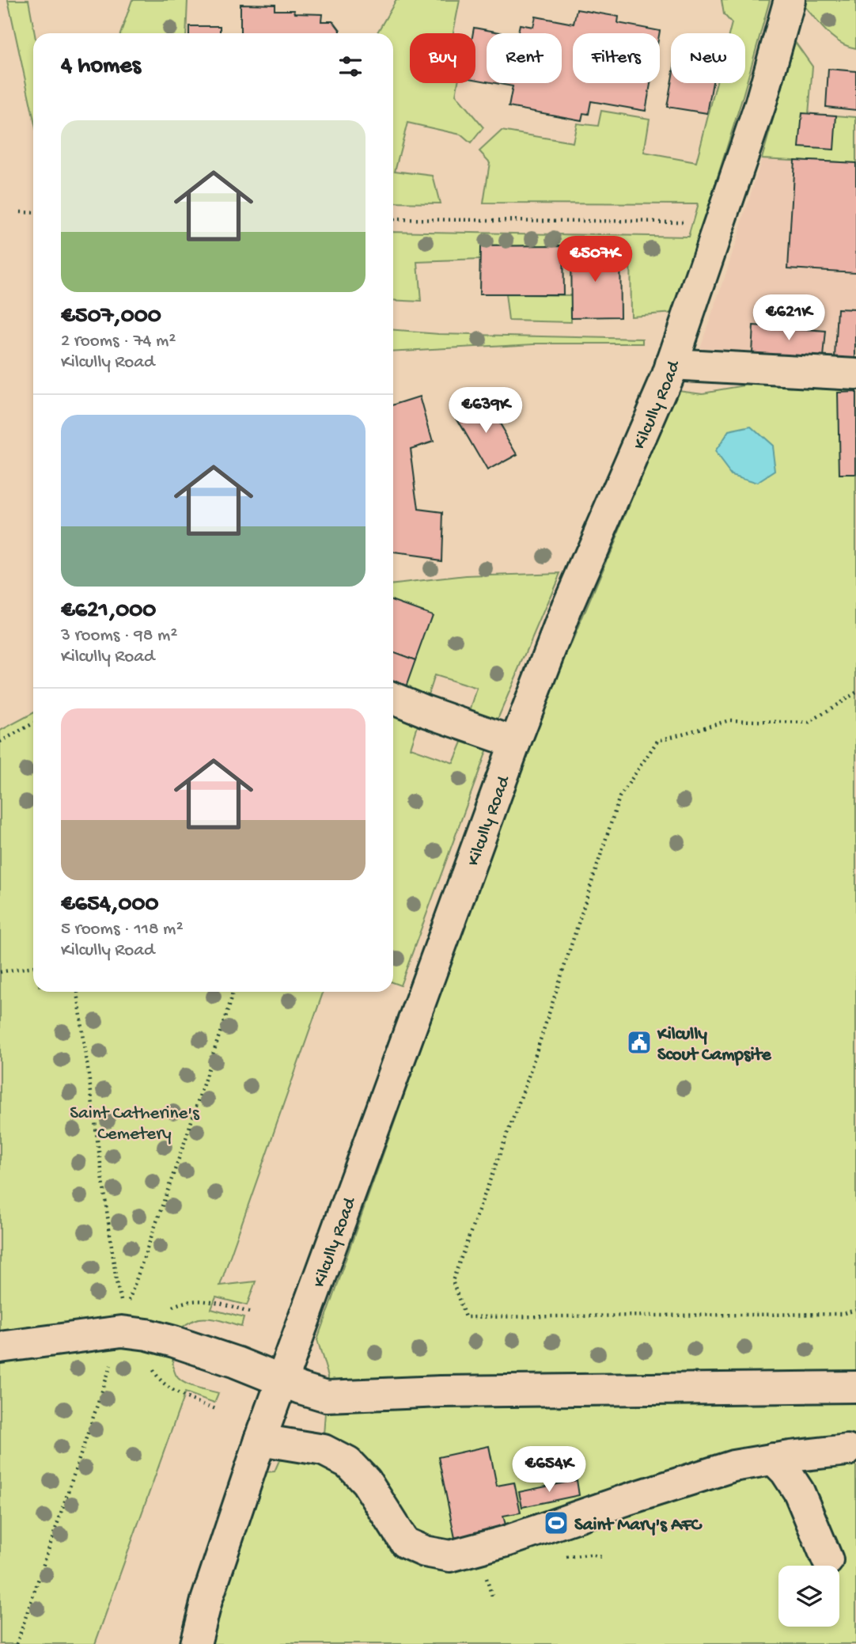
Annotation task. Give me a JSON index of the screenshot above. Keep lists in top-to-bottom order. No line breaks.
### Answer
{"streets":{"street":["Kilcully Road"]},"parks":["Saint Catherine's Cemetery"],"places":{"public building":["Kilcully Scout Campsite"],"sports":["Saint Mary's AFC"]},"page":{"chip":["Buy","Rent","Filters","New"],"heading":"4 homes","list":[{"name":"€507,000","note":"2 rooms · 74 m² · Kilcully Road"},{"name":"€621,000","note":"3 rooms · 98 m² · Kilcully Road"},{"name":"€654,000","note":"5 rooms · 118 m² · Kilcully Road"}],"price":["€507K","€621K","€639K","€654K"]}}
